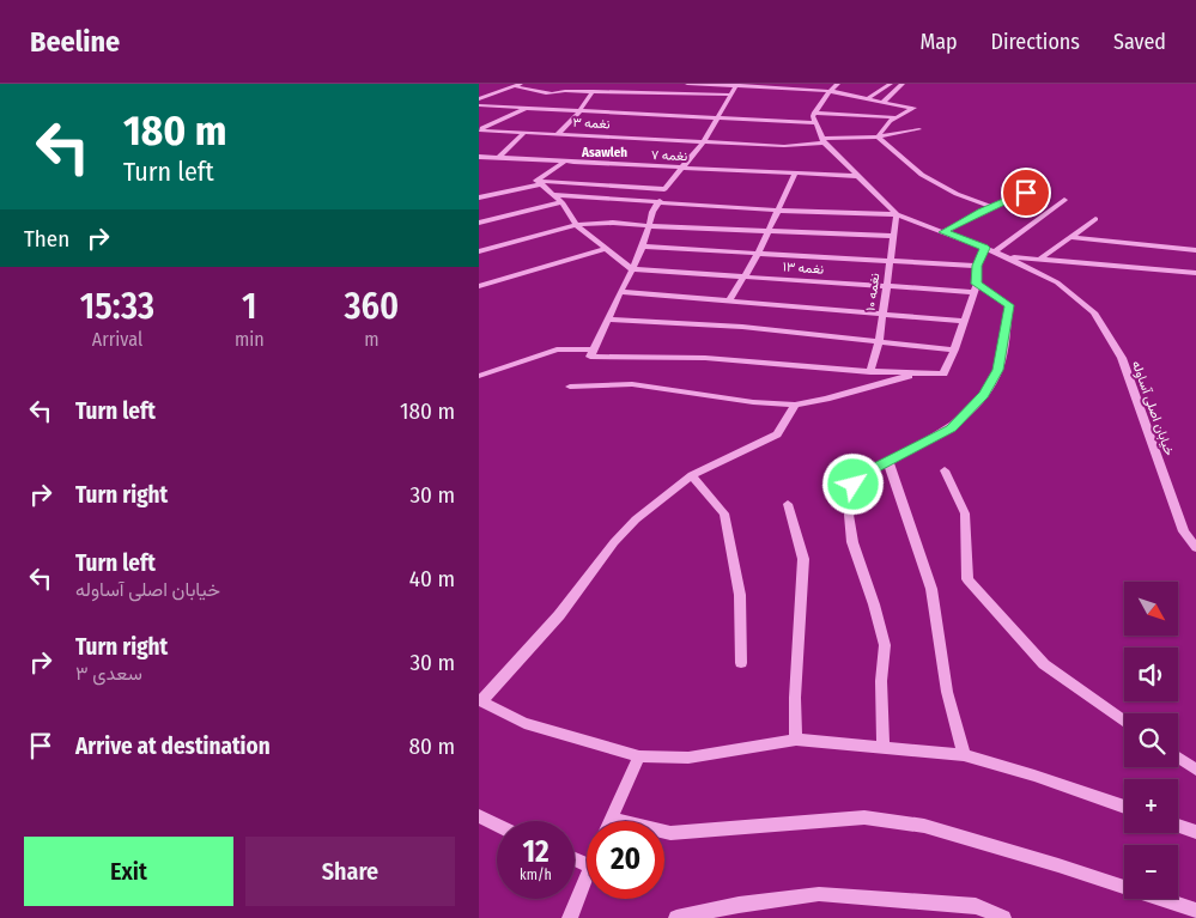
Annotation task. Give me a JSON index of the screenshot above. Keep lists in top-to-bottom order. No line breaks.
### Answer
{"streets":{"street":["نغمه ۳","نغمه ۷","نغمه ۱۳","نغمه ۱۰","خیابان اصلی آساوله"]},"crossings":[["نغمه ۷","خیابان اصلی آساوله"],["نغمه ۱۳","نغمه ۱۰"],["نغمه ۱۰","خیابان اصلی آساوله"]],"districts":["Asawleh"],"north":"bottom right","page":{"header":"Beeline","nav":["Map","Directions","Saved"],"turn":["180 m","Turn left"],"then":"Then","eta":["15:33","Arrival","1","min","360","m"],"list":[{"name":"Turn left","value":"180 m"},{"name":"Turn right","value":"30 m"},{"name":"Turn left","note":"خیابان اصلی آساوله","value":"40 m"},{"name":"Turn right","note":"سعدی ۳","value":"30 m"},{"name":"Arrive at destination","value":"80 m"}],"map_buttons":["+","−"],"speed":"12 km/h","limit":"20","buttons":["Exit","Share"]}}
